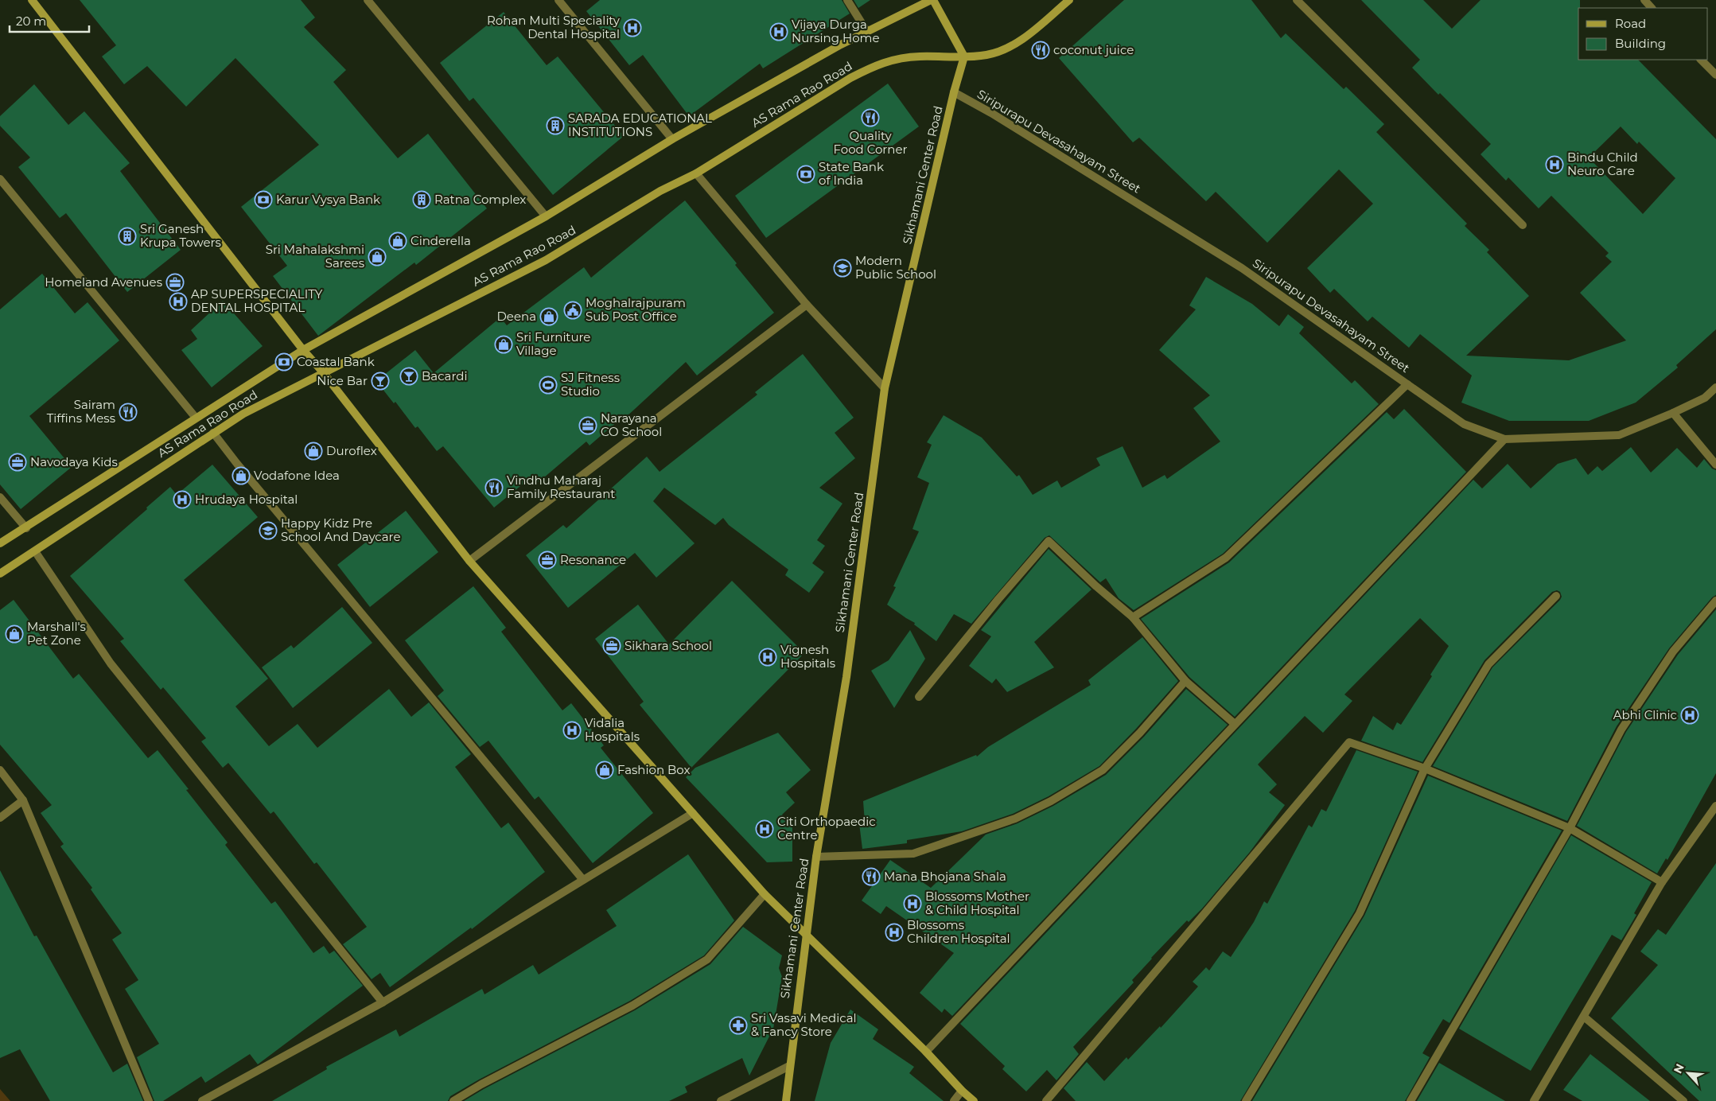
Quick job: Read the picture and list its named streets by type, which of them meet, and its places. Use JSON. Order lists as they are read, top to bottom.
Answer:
{
  "streets": {
    "street": ["AS Rama Rao Road", "Siripurapu Devasahayam Street", "Sikhamani Center Road"]
  },
  "crossings": [
    ["AS Rama Rao Road", "Sikhamani Center Road"],
    ["Siripurapu Devasahayam Street", "Sikhamani Center Road"]
  ],
  "places": {
    "hospital": [
      "Rohan Multi Speciality Dental Hospital",
      "Vijaya Durga Nursing Home",
      "Bindu Child Neuro Care",
      "AP SUPERSPECIALITY DENTAL HOSPITAL",
      "Hrudaya Hospital",
      "Vignesh Hospitals",
      "Abhi Clinic",
      "Vidalia Hospitals",
      "Citi Orthopaedic Centre",
      "Blossoms Mother & Child Hospital",
      "Blossoms Children Hospital"
    ],
    "restaurant": [
      "coconut juice",
      "Quality Food Corner",
      "Sairam Tiffins Mess",
      "Vindhu Maharaj Family Restaurant",
      "Mana Bhojana Shala"
    ],
    "building": ["SARADA EDUCATIONAL INSTITUTIONS", "Ratna Complex", "Sri Ganesh Krupa Towers"],
    "bank": ["State Bank of India", "Karur Vysya Bank", "Coastal Bank"],
    "shop": [
      "Cinderella",
      "Sri Mahalakshmi Sarees",
      "Deena",
      "Sri Furniture Village",
      "Duroflex",
      "Vodafone Idea",
      "Marshall's Pet Zone",
      "Fashion Box"
    ],
    "school or university": ["Modern Public School", "Happy Kidz Pre School And Daycare"],
    "office": [
      "Homeland Avenues",
      "Narayana CO School",
      "Navodaya Kids",
      "Resonance",
      "Sikhara School"
    ],
    "public building": ["Moghalrajpuram Sub Post Office"],
    "bar": ["Bacardi", "Nice Bar"],
    "sports": ["SJ Fitness Studio"],
    "pharmacy": ["Sri Vasavi Medical & Fancy Store"]
  },
  "legend": ["Road", "Building"],
  "scale_bar": "20 m",
  "north": "top left"
}
